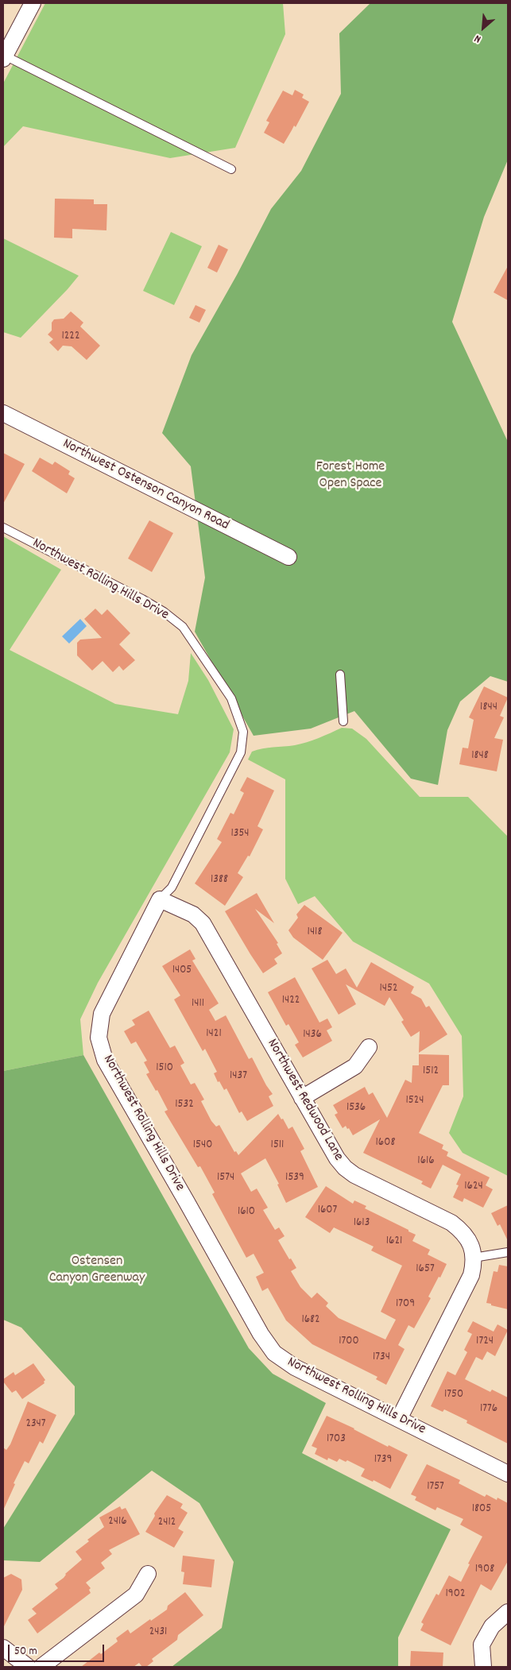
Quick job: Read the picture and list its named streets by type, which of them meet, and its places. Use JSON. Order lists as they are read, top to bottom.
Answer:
{
  "streets": {
    "street": ["Northwest Ostenson Canyon Road", "Northwest Rolling Hills Drive", "Northwest Redwood Lane"]
  },
  "crossings": [
    ["Northwest Rolling Hills Drive", "Northwest Redwood Lane"]
  ],
  "parks": ["Forest Home Open Space", "Ostensen Canyon Greenway"],
  "house_numbers": [
    "1222",
    "1844",
    "1848",
    "1354",
    "1388",
    "1418",
    "1405",
    "1452",
    "1422",
    "1411",
    "1421",
    "1436",
    "1510",
    "1512",
    "1437",
    "1524",
    "1532",
    "1536",
    "1608",
    "1540",
    "1511",
    "1616",
    "1574",
    "1539",
    "1624",
    "1607",
    "1610",
    "1613",
    "1621",
    "1657",
    "1709",
    "1682",
    "1700",
    "1724",
    "1734",
    "1750",
    "1776",
    "2347",
    "1703",
    "1739",
    "1757",
    "1805",
    "2416",
    "2412",
    "1908",
    "1902",
    "2431"
  ],
  "scale_bar": "50 m",
  "north": "bottom left"
}
